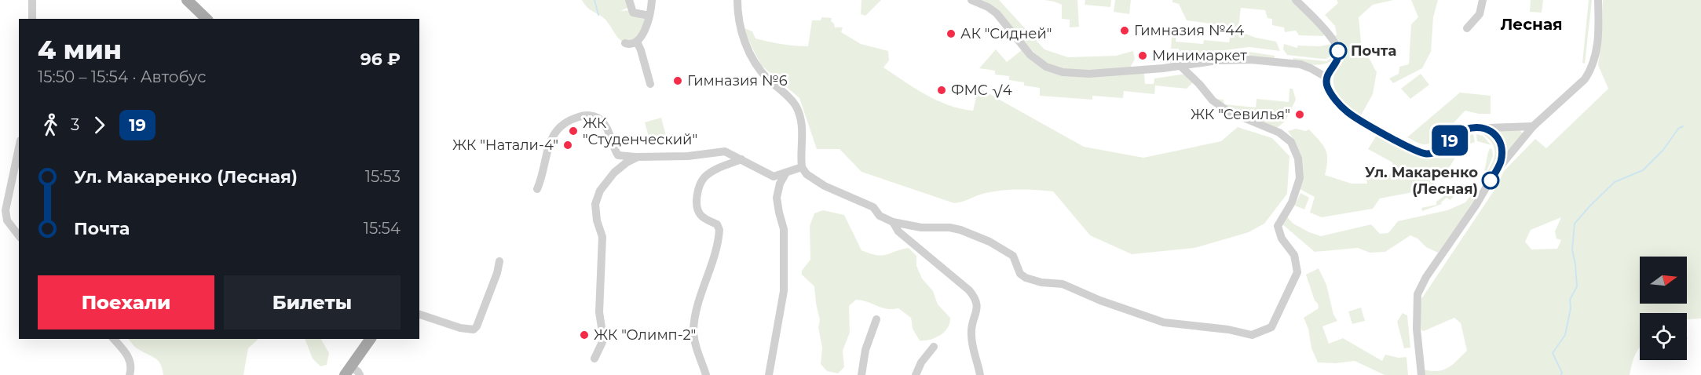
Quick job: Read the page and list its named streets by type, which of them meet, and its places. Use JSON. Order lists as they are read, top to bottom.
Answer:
{
  "districts": ["Лесная"],
  "places": [
    "Гимназия №44",
    "АК \"Сидней\"",
    "Почта",
    "Минимаркет",
    "Гимназия №6",
    "ФМС √4",
    "ЖК \"Севилья\"",
    "ЖК \"Студенческий\"",
    "ЖК \"Натали-4\"",
    "Ул. Макаренко (Лесная)",
    "ЖК \"Олимп-2\""
  ],
  "lines": ["bus line 19"],
  "north": "right",
  "page": {
    "on_map": "19",
    "heading": ["4 мин", "15:50 – 15:54 · Автобус", "96 ₽"],
    "legs": ["3", "19"],
    "list": [
      {
        "name": "Ул. Макаренко (Лесная)",
        "value": "15:53"
      },
      {
        "name": "Почта",
        "value": "15:54"
      }
    ],
    "buttons": ["Поехали", "Билеты"]
  }
}
